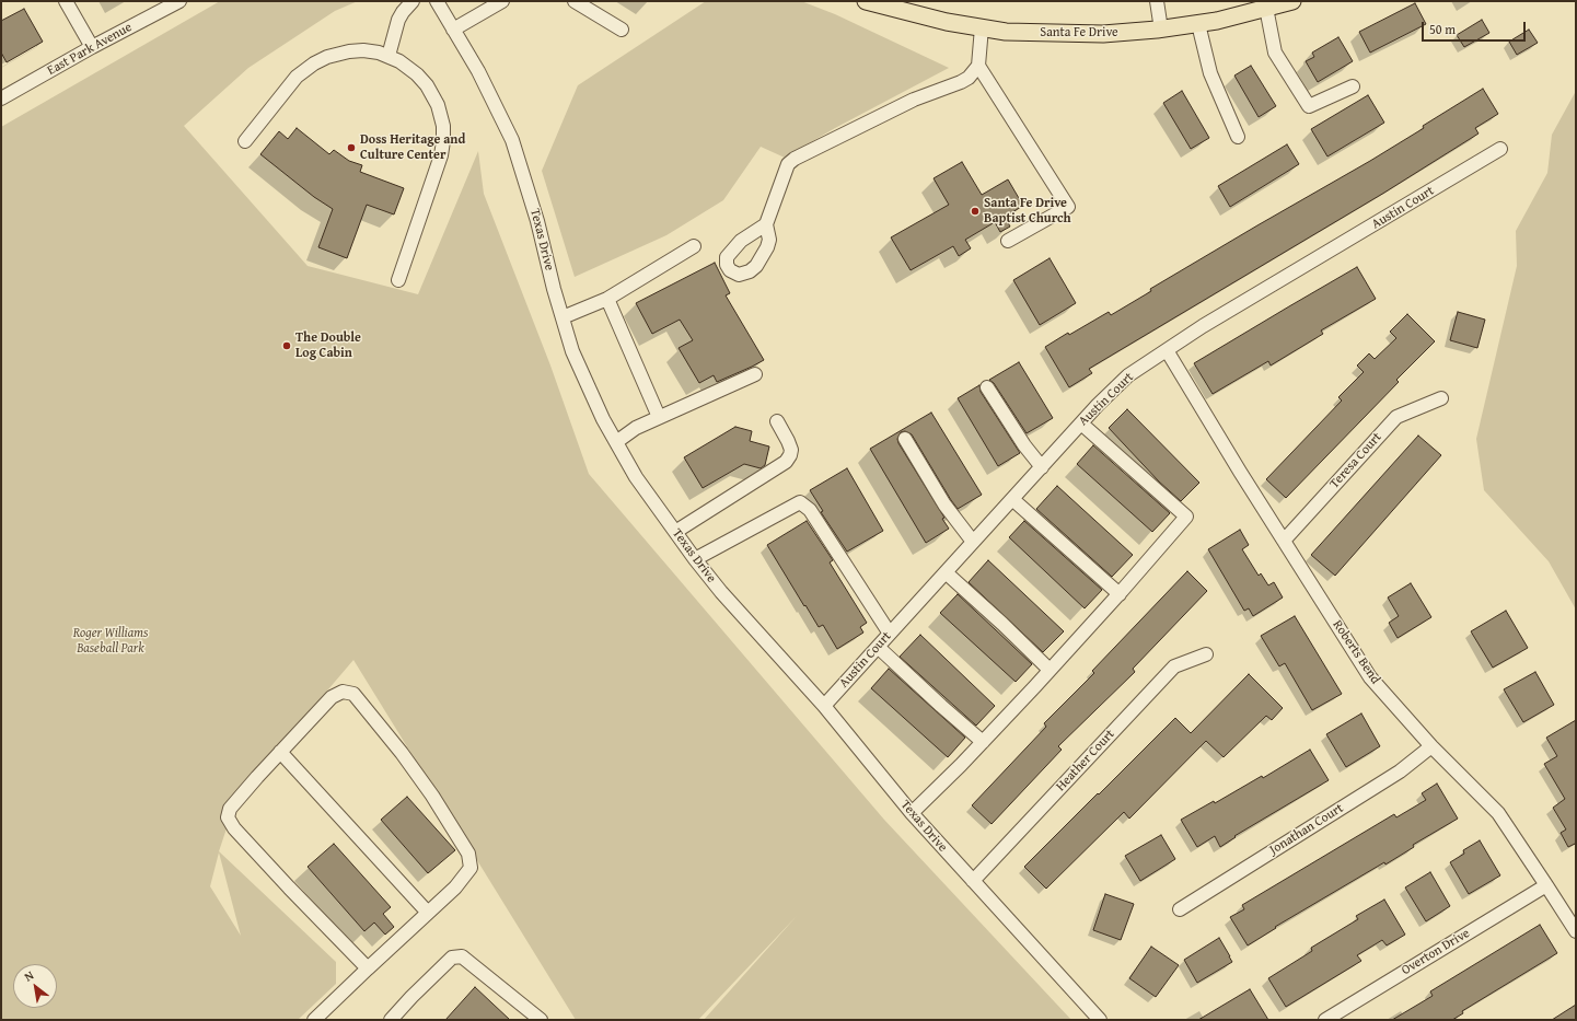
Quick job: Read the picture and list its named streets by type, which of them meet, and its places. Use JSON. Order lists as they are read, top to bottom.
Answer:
{
  "streets": {
    "main road": ["Santa Fe Drive"],
    "street": [
      "East Park Avenue",
      "Austin Court",
      "Texas Drive",
      "Teresa Court",
      "Roberts Bend",
      "Heather Court",
      "Jonathan Court",
      "Overton Drive"
    ]
  },
  "crossings": [
    ["Austin Court", "Texas Drive"],
    ["Austin Court", "Roberts Bend"],
    ["Texas Drive", "Heather Court"],
    ["Teresa Court", "Roberts Bend"],
    ["Roberts Bend", "Jonathan Court"],
    ["Roberts Bend", "Overton Drive"]
  ],
  "parks": ["Roger Williams Baseball Park"],
  "places": ["Doss Heritage and Culture Center", "Santa Fe Drive Baptist Church", "The Double Log Cabin"],
  "scale_bar": "50 m",
  "north": "top left"
}
